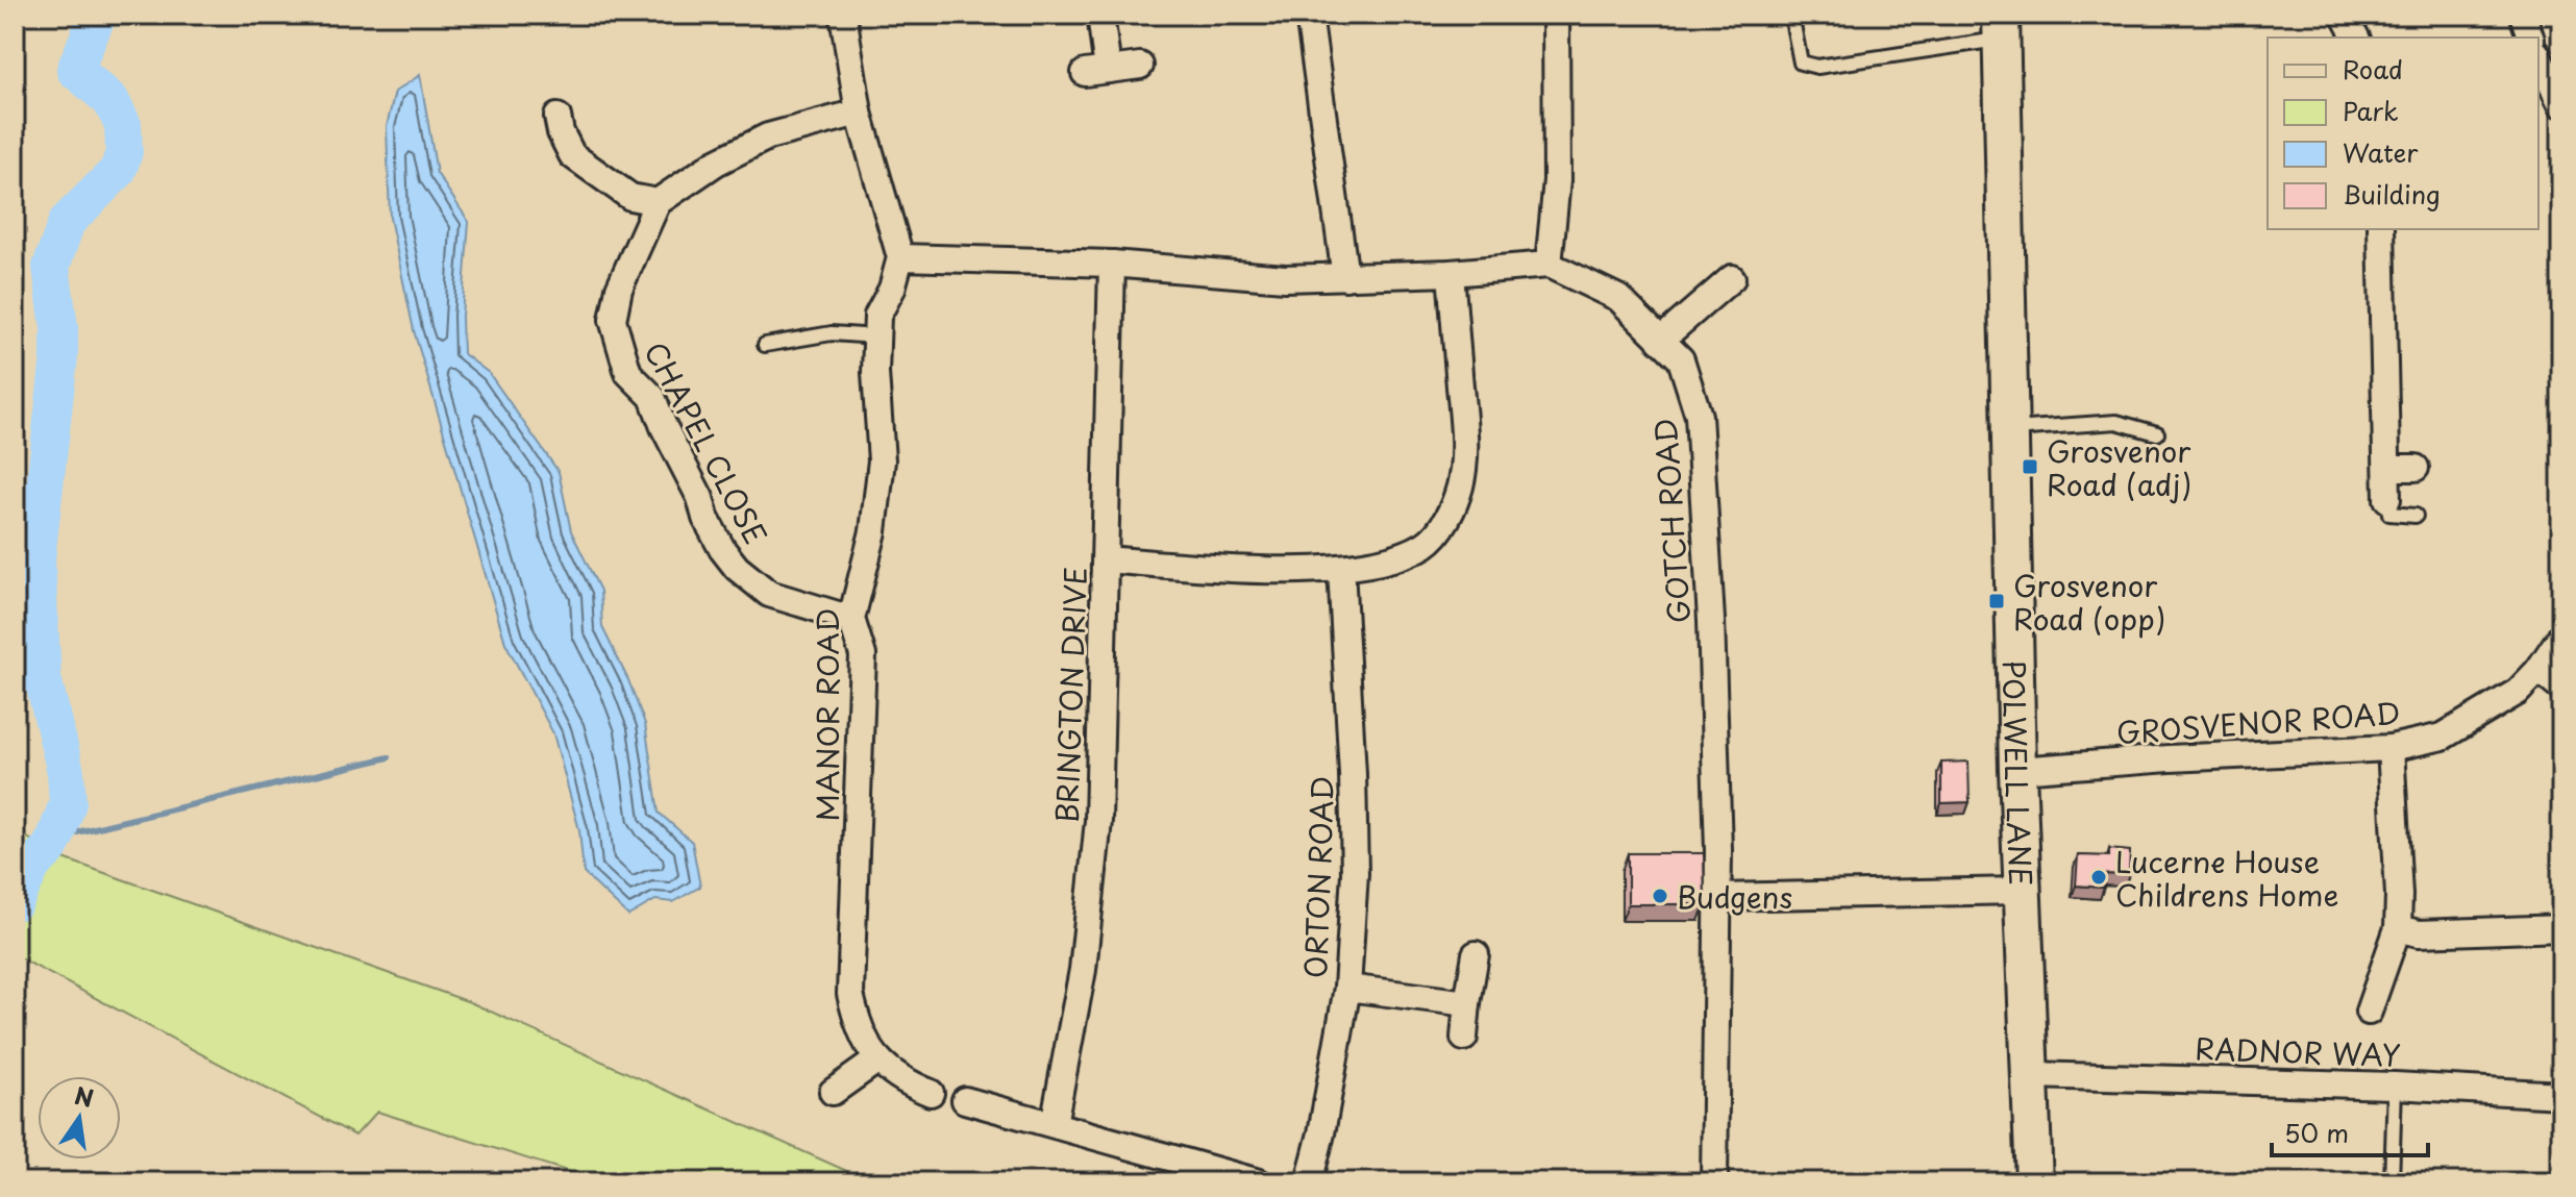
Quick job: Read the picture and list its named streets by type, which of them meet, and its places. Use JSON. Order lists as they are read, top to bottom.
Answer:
{
  "streets": {
    "street": [
      "CHAPEL CLOSE",
      "GOTCH ROAD",
      "BRINGTON DRIVE",
      "MANOR ROAD",
      "GROSVENOR ROAD",
      "POLWELL LANE",
      "ORTON ROAD",
      "RADNOR WAY"
    ]
  },
  "crossings": [
    ["CHAPEL CLOSE", "MANOR ROAD"],
    ["GROSVENOR ROAD", "POLWELL LANE"],
    ["POLWELL LANE", "RADNOR WAY"]
  ],
  "places": {
    "transit": ["Grosvenor Road (adj)", "Grosvenor Road (opp)"],
    "other": ["Lucerne House Childrens Home", "Budgens"]
  },
  "legend": [
    "Road",
    "Park",
    "Water",
    "Building"
  ],
  "scale_bar": "50 m",
  "north": "top"
}
